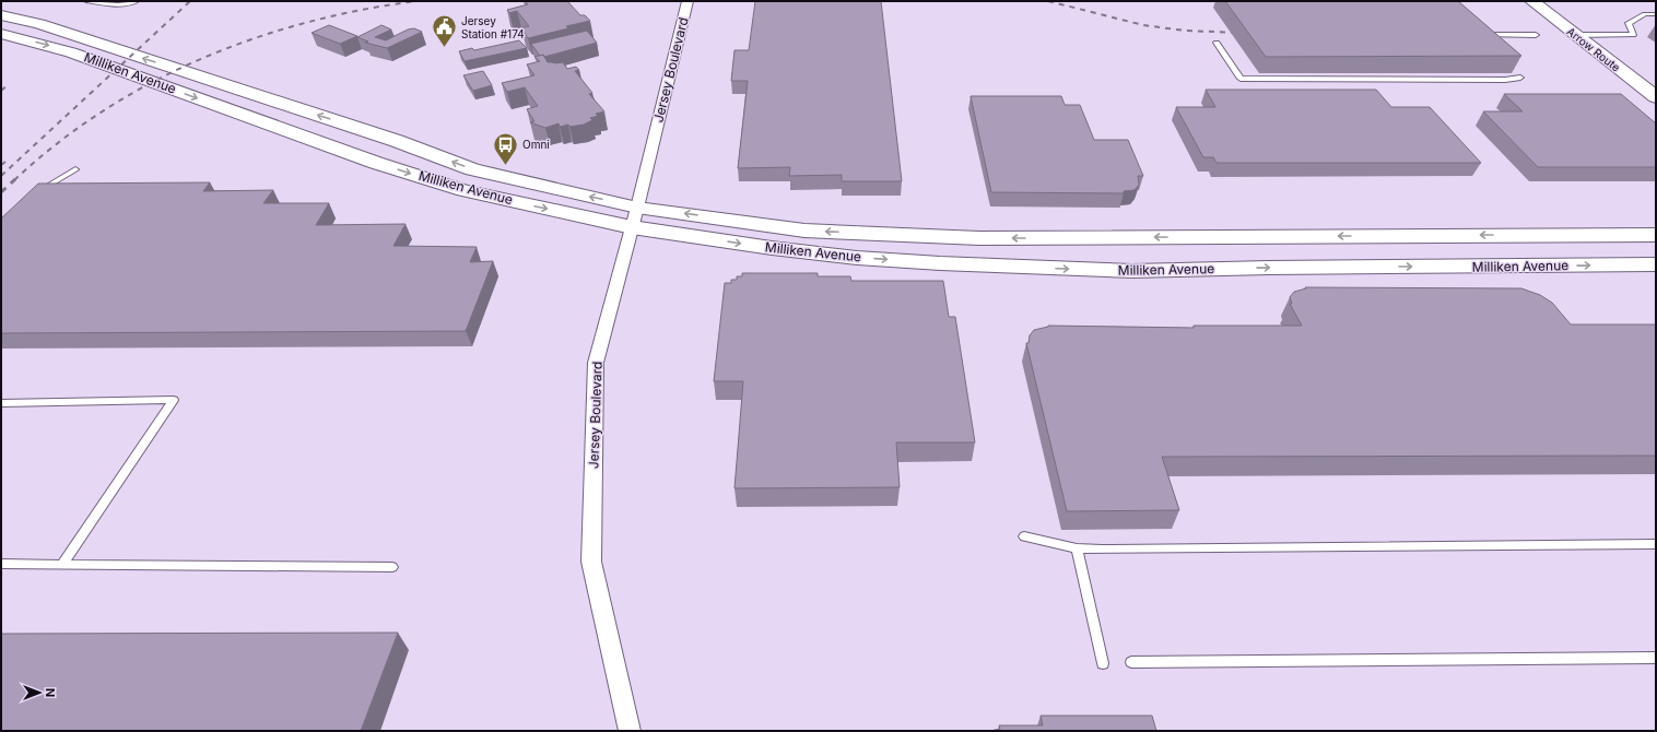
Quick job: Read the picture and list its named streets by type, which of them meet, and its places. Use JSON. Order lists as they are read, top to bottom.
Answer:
{
  "streets": {
    "main road": ["Arrow Route", "Milliken Avenue"],
    "street": ["Jersey Boulevard"]
  },
  "crossings": [
    ["Jersey Boulevard", "Milliken Avenue"]
  ],
  "places": {
    "public building": ["Jersey Station #174"],
    "bus stop": ["Omni"]
  },
  "north": "right"
}
